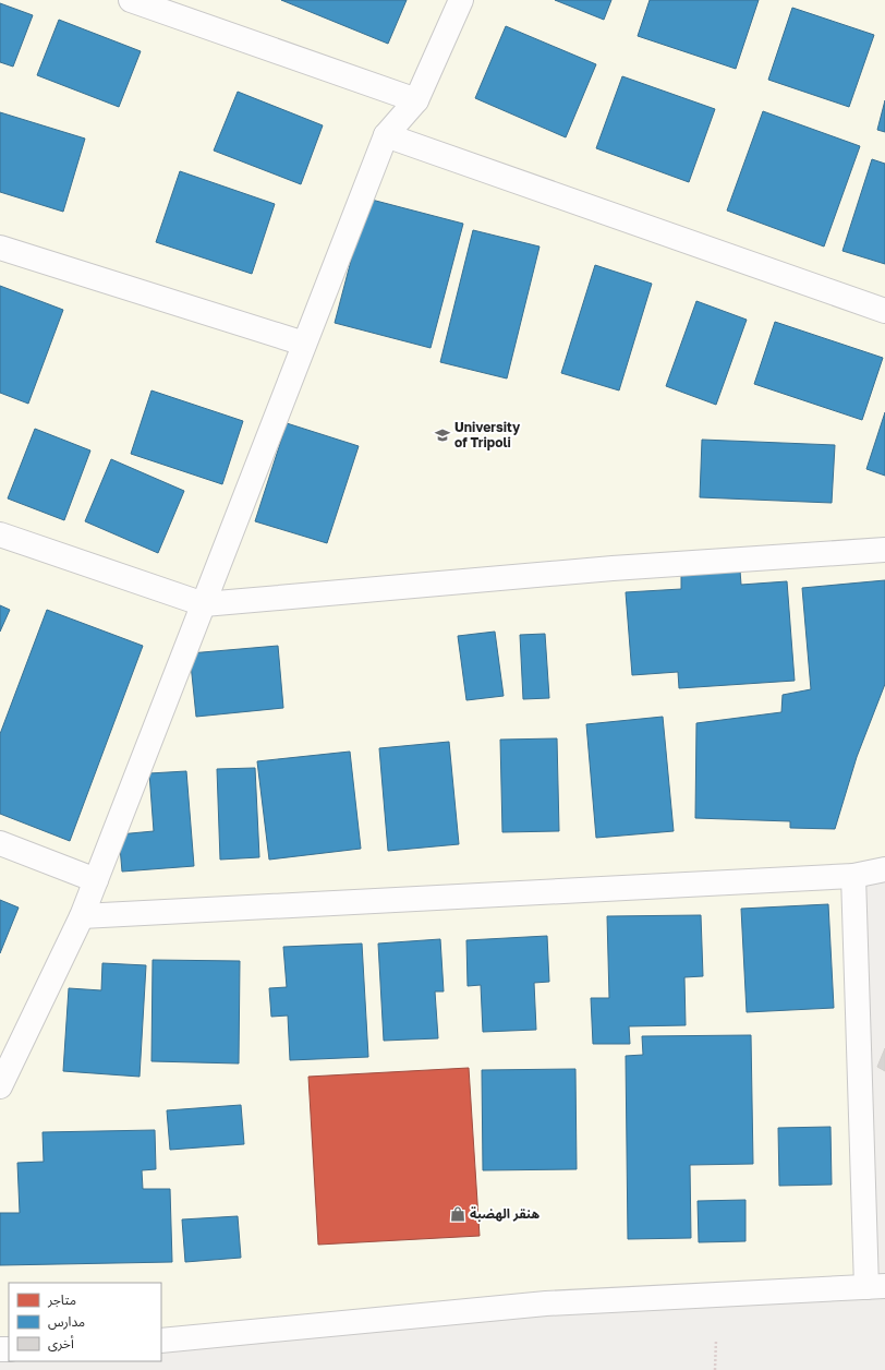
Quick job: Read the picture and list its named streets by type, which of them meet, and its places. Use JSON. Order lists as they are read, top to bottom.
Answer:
{
  "places": {
    "school or university": ["University of Tripoli"],
    "shop": ["هنقر الهضبة"]
  },
  "legend": ["متاجر", "مدارس", "أخرى"]
}
